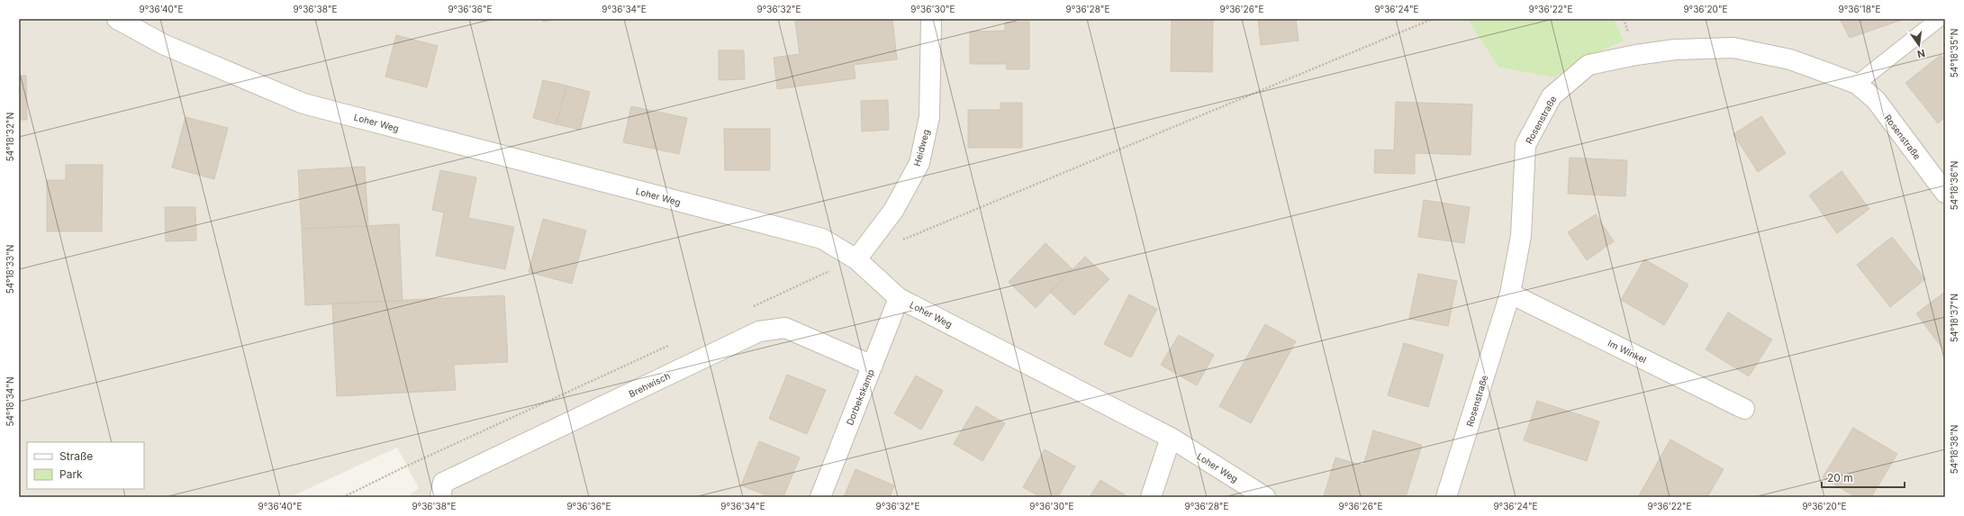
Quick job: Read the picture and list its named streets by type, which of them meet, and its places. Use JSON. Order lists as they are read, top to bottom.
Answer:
{
  "streets": {
    "street": [
      "Rosenstraße",
      "Loher Weg",
      "Heidweg",
      "Im Winkel",
      "Brehwisch",
      "Dorbekskamp"
    ]
  },
  "crossings": [
    ["Rosenstraße", "Im Winkel"],
    ["Loher Weg", "Heidweg"],
    ["Loher Weg", "Dorbekskamp"],
    ["Brehwisch", "Dorbekskamp"]
  ],
  "legend": ["Straße", "Park"],
  "scale_bar": "20 m",
  "north": "bottom",
  "coordinates": [
    "9°36'40\"E",
    "9°36'38\"E",
    "9°36'36\"E",
    "9°36'34\"E",
    "9°36'32\"E",
    "9°36'30\"E",
    "9°36'28\"E",
    "9°36'26\"E",
    "9°36'24\"E",
    "9°36'22\"E",
    "9°36'20\"E",
    "9°36'18\"E",
    "54°18'35\"N",
    "54°18'32\"N",
    "54°18'36\"N",
    "54°18'33\"N",
    "54°18'37\"N",
    "54°18'34\"N",
    "54°18'38\"N"
  ]
}
